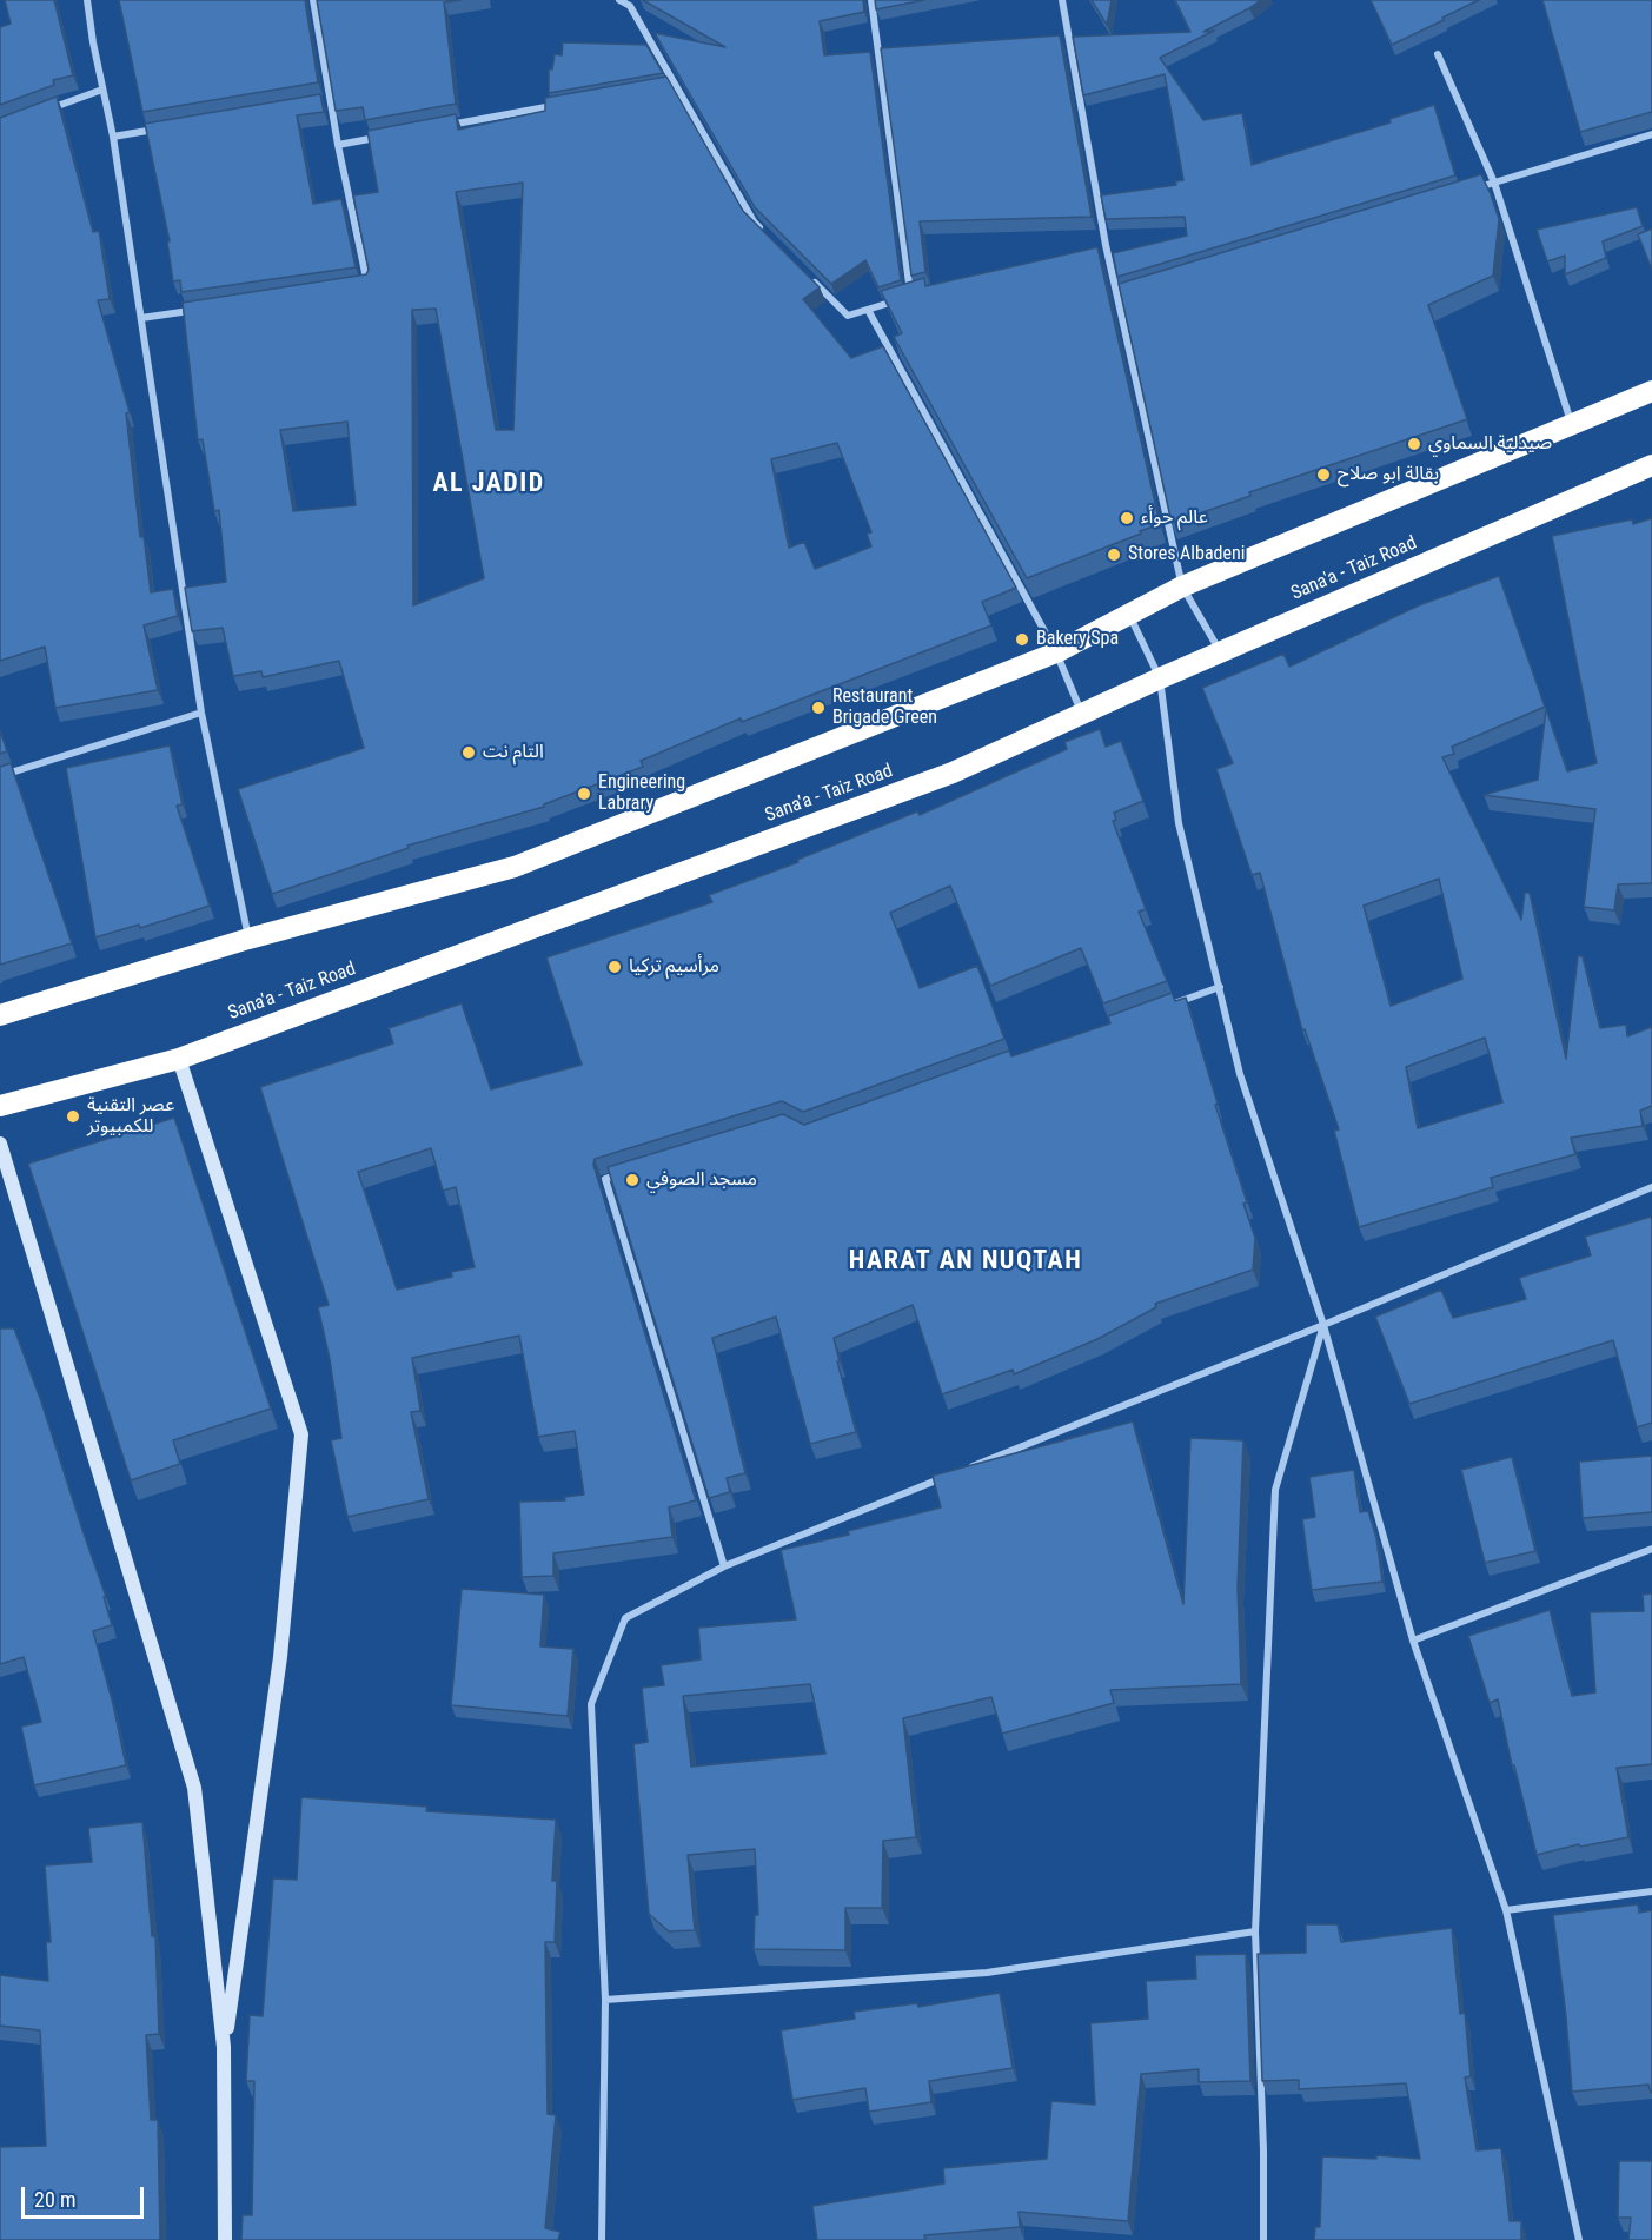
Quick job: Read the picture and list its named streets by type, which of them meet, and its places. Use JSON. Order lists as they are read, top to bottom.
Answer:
{
  "streets": {
    "highway": ["Sana'a - Taiz Road"]
  },
  "districts": ["AL JADID", "HARAT AN NUQTAH"],
  "places": [
    "صيدلية السماوي",
    "بقالة ابو صلاح",
    "عالم حوأء",
    "Stores Albadeni",
    "Bakery Spa",
    "Restaurant Brigade Green",
    "التام نت",
    "Engineering Labrary",
    "مرأسيم تركيا",
    "عصر التقنية للكمبيوتر",
    "مسجد الصوفي"
  ],
  "scale_bar": "20 m"
}
